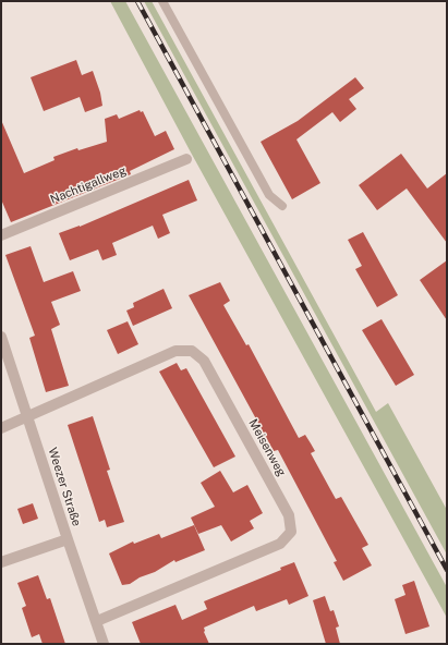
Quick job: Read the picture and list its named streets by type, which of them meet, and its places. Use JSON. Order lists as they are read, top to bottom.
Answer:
{
  "streets": {
    "street": ["Nachtigallweg", "Meisenweg", "Weezer Straße"]
  },
  "crossings": [
    ["Meisenweg", "Weezer Straße"]
  ]
}
